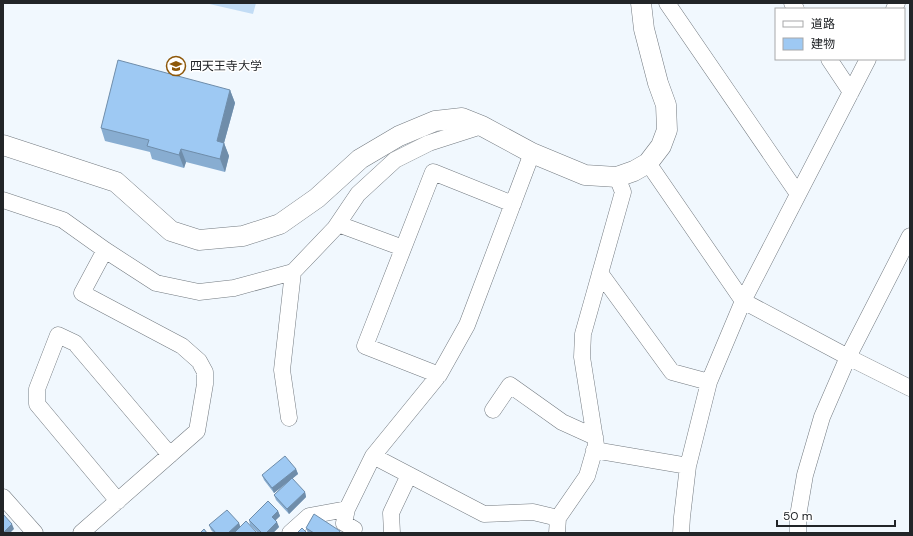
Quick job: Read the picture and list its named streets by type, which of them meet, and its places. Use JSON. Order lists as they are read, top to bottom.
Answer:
{
  "places": {
    "school or university": ["四天王寺大学"]
  },
  "legend": ["道路", "建物"],
  "scale_bar": "50 m"
}
